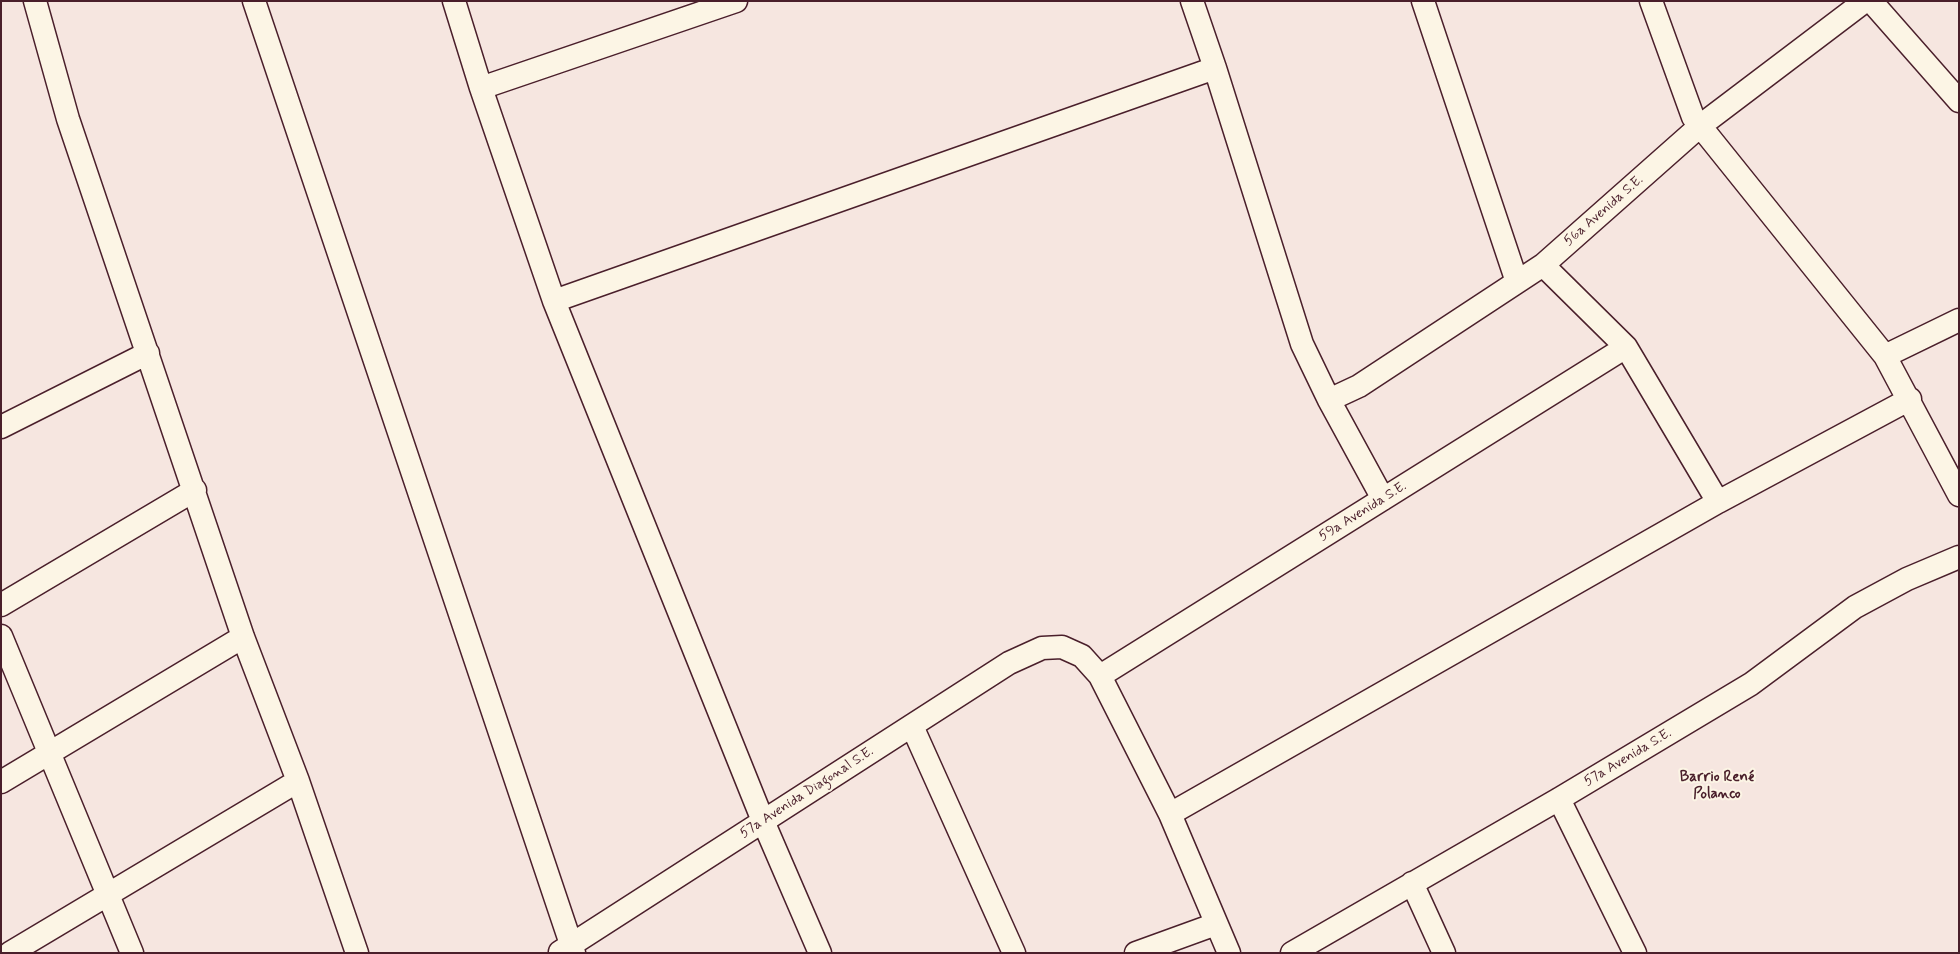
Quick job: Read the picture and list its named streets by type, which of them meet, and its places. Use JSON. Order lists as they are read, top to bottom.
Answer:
{
  "streets": {
    "street": [
      "56a Avenida S.E.",
      "59a Avenida S.E.",
      "57a Avenida S.E.",
      "57a Avenida Diagonal S.E."
    ]
  },
  "crossings": [
    ["59a Avenida S.E.", "57a Avenida Diagonal S.E."]
  ],
  "districts": ["Barrio René Polanco"]
}
